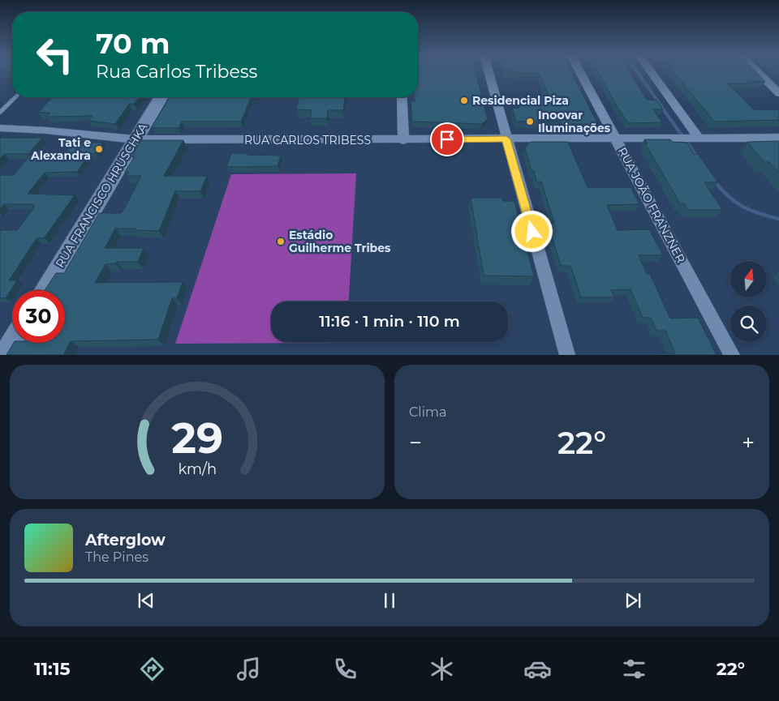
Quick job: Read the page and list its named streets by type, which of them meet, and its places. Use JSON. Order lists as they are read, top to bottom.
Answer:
{
  "streets": {
    "main road": ["RUA FRANCISCO HRUSCHKA"],
    "street": ["RUA CARLOS TRIBESS", "RUA JOÃO FRANZNER"]
  },
  "crossings": [
    ["RUA CARLOS TRIBESS", "RUA FRANCISCO HRUSCHKA"],
    ["RUA CARLOS TRIBESS", "RUA JOÃO FRANZNER"]
  ],
  "places": [
    "Residencial Piza",
    "Inoovar Iluminações",
    "Tati e Alexandra",
    "Estádio Guilherme Tribes"
  ],
  "north": "top",
  "page": {
    "turn": ["70 m", "Rua Carlos Tribess"],
    "limit": "30",
    "trip": "11:16 · 1 min · 110 m",
    "tile": "Clima",
    "heat": ["−", "22°", "+"],
    "song": ["Afterglow", "The Pines"],
    "tabs": ["11:15", "22°"],
    "gauge": ["29", "km/h"]
  }
}
